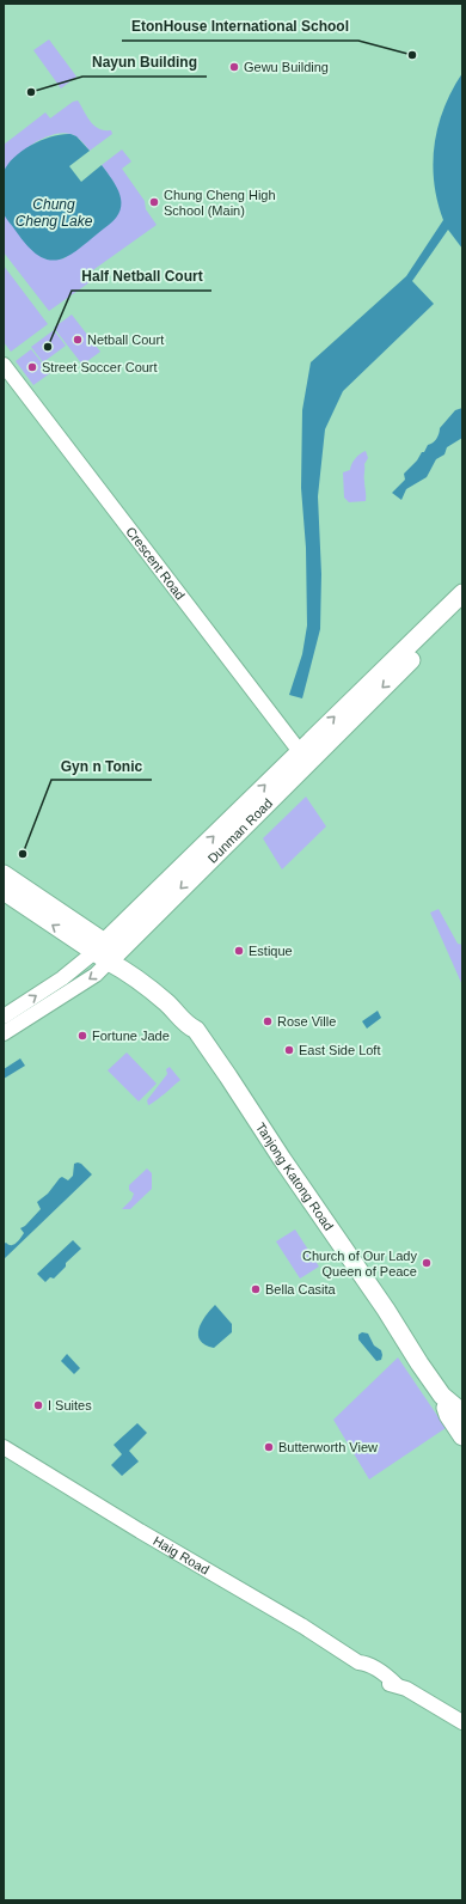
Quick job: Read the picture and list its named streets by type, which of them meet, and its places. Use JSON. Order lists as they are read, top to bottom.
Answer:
{
  "streets": {
    "main road": ["Dunman Road", "Tanjong Katong Road"],
    "street": ["Crescent Road", "Haig Road"]
  },
  "crossings": [
    ["Crescent Road", "Dunman Road"],
    ["Dunman Road", "Tanjong Katong Road"]
  ],
  "water": ["Chung Cheng Lake"],
  "places": [
    "EtonHouse International School",
    "Gewu Building",
    "Nayun Building",
    "Chung Cheng High School (Main)",
    "Netball Court",
    "Half Netball Court",
    "Street Soccer Court",
    "Gyn n Tonic",
    "Estique",
    "Rose Ville",
    "Fortune Jade",
    "East Side Loft",
    "Church of Our Lady Queen of Peace",
    "Bella Casita",
    "I Suites",
    "Butterworth View"
  ]
}
